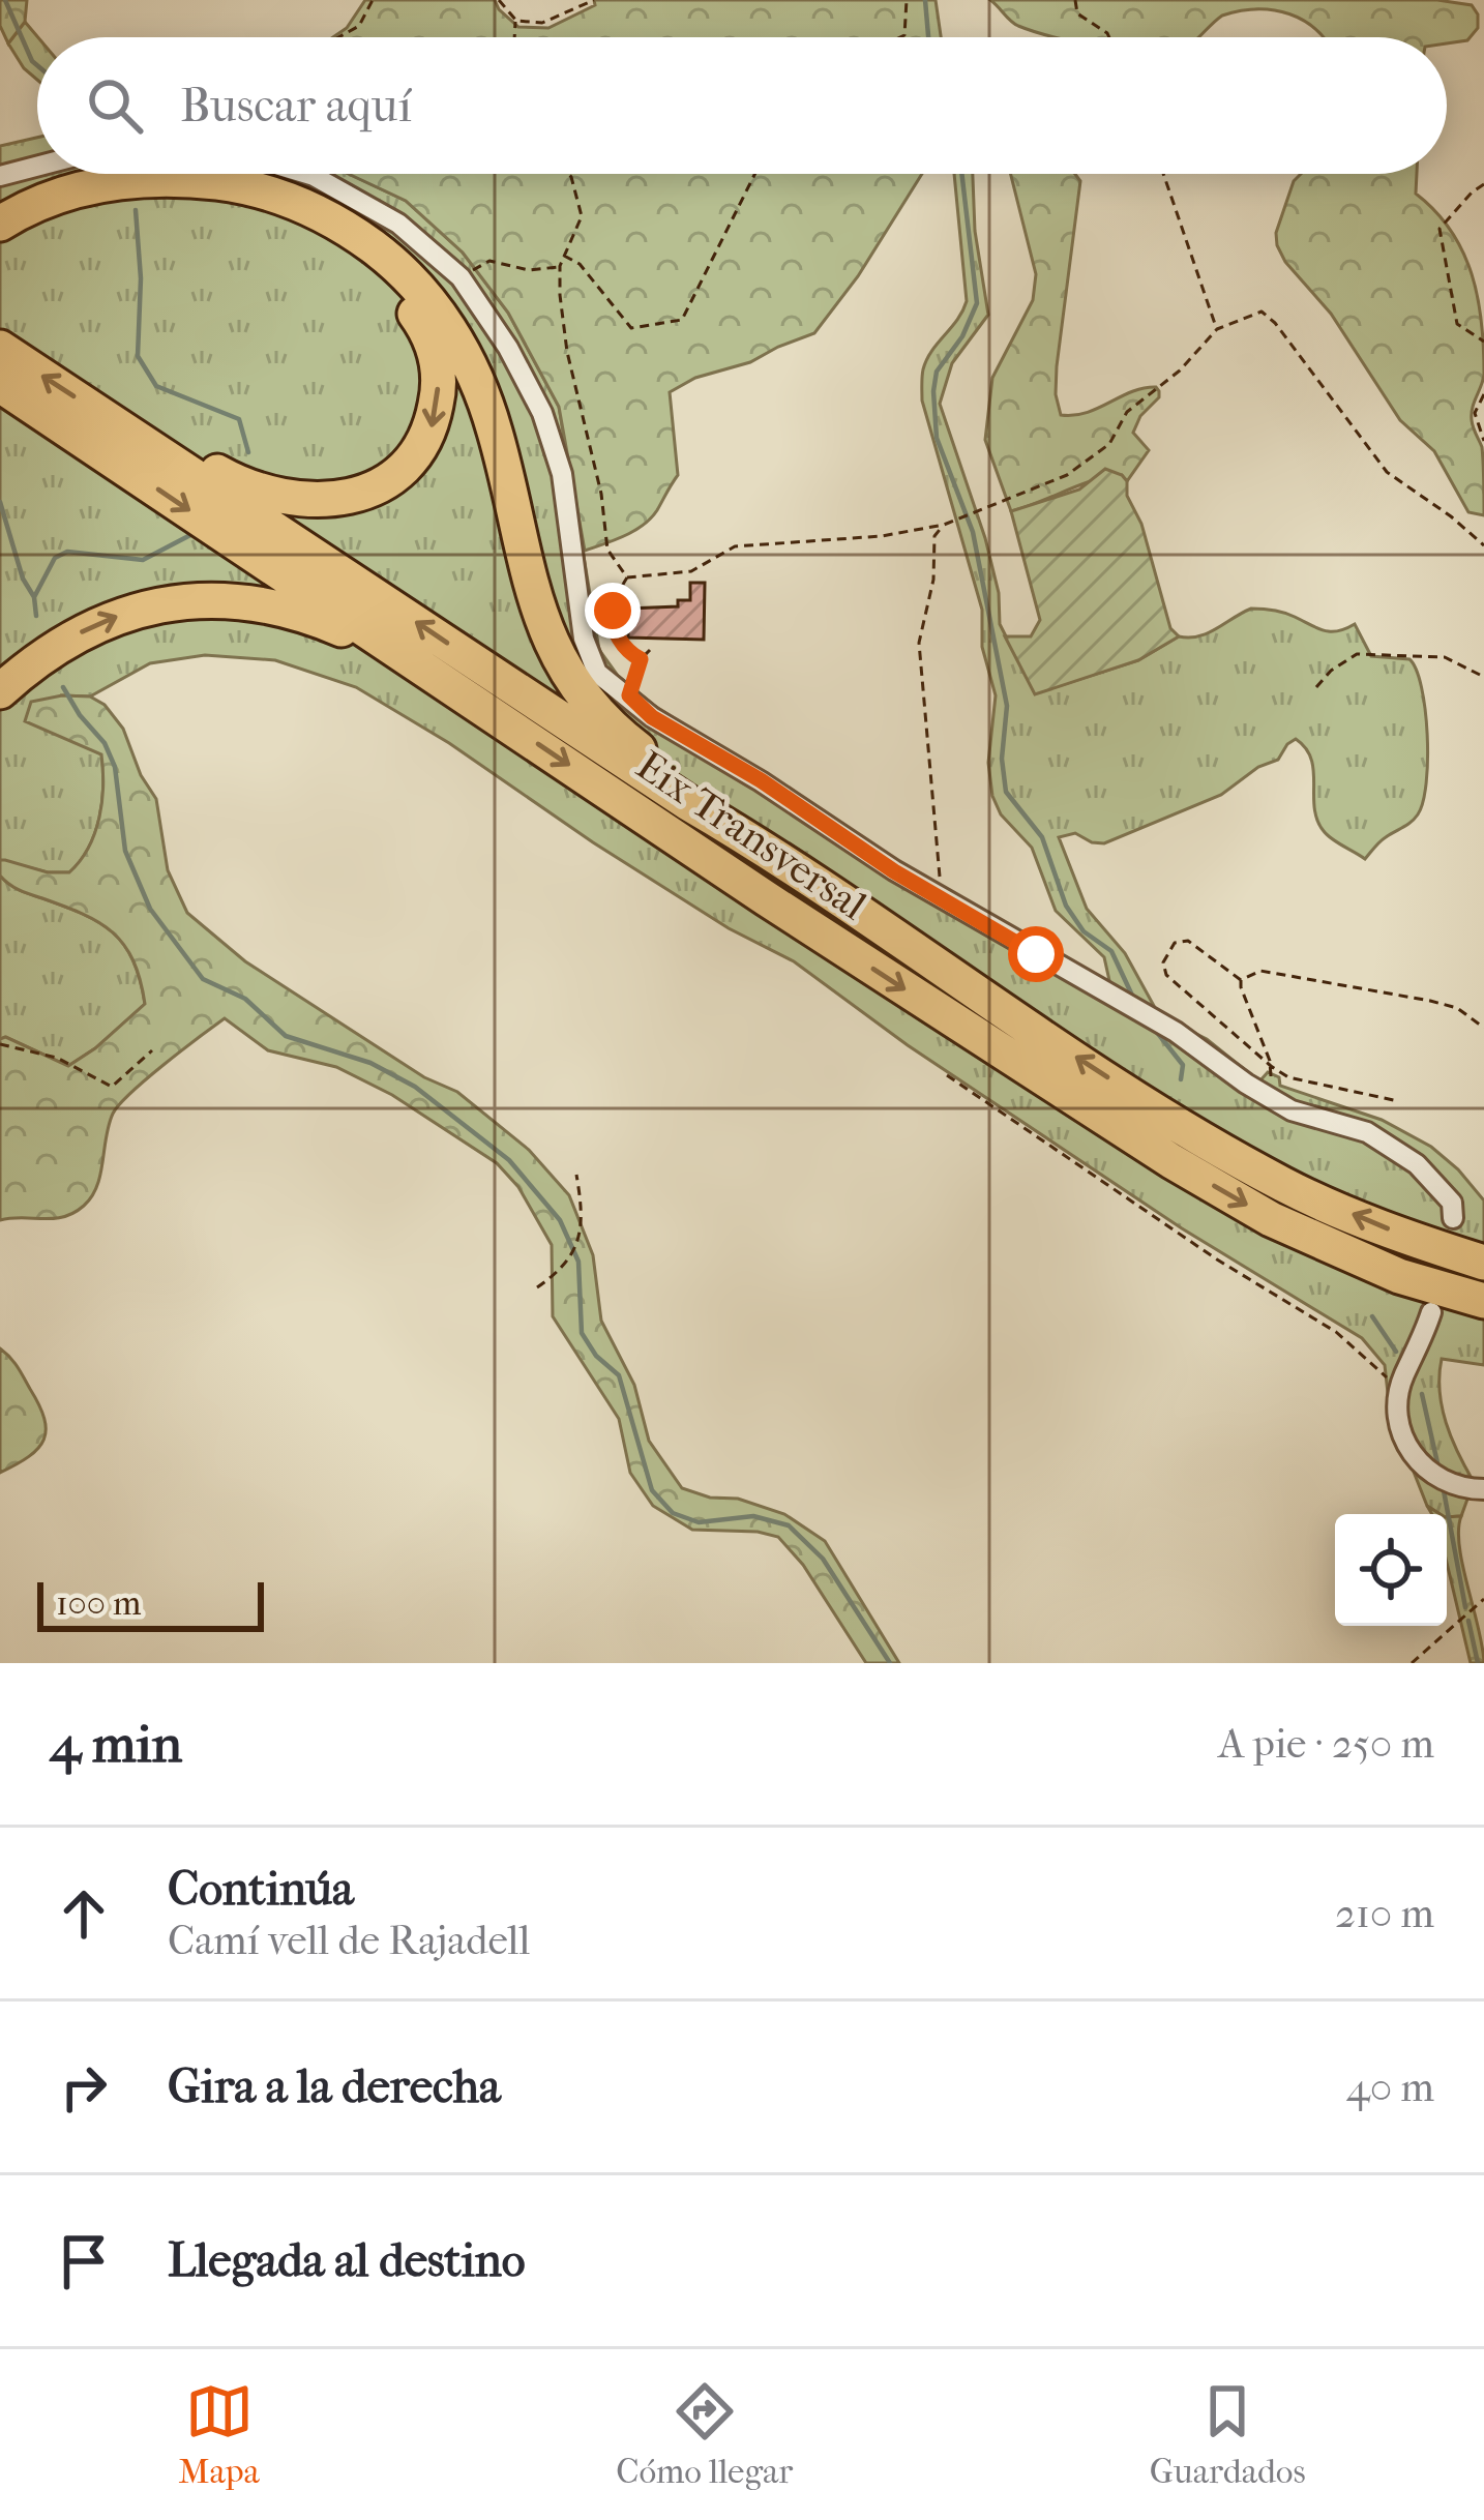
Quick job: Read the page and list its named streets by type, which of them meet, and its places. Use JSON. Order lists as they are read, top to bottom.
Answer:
{
  "streets": {
    "highway": ["Eix Transversal"]
  },
  "scale_bar": "100 m",
  "page": {
    "search": "Buscar aquí",
    "scale": "100 m",
    "heading": ["4 min", "A pie · 250 m"],
    "list": [
      ["Continúa", "Camí vell de Rajadell", "210 m"],
      ["Gira a la derecha", "40 m"],
      "Llegada al destino"
    ],
    "nav": ["Mapa", "Cómo llegar", "Guardados"]
  }
}
